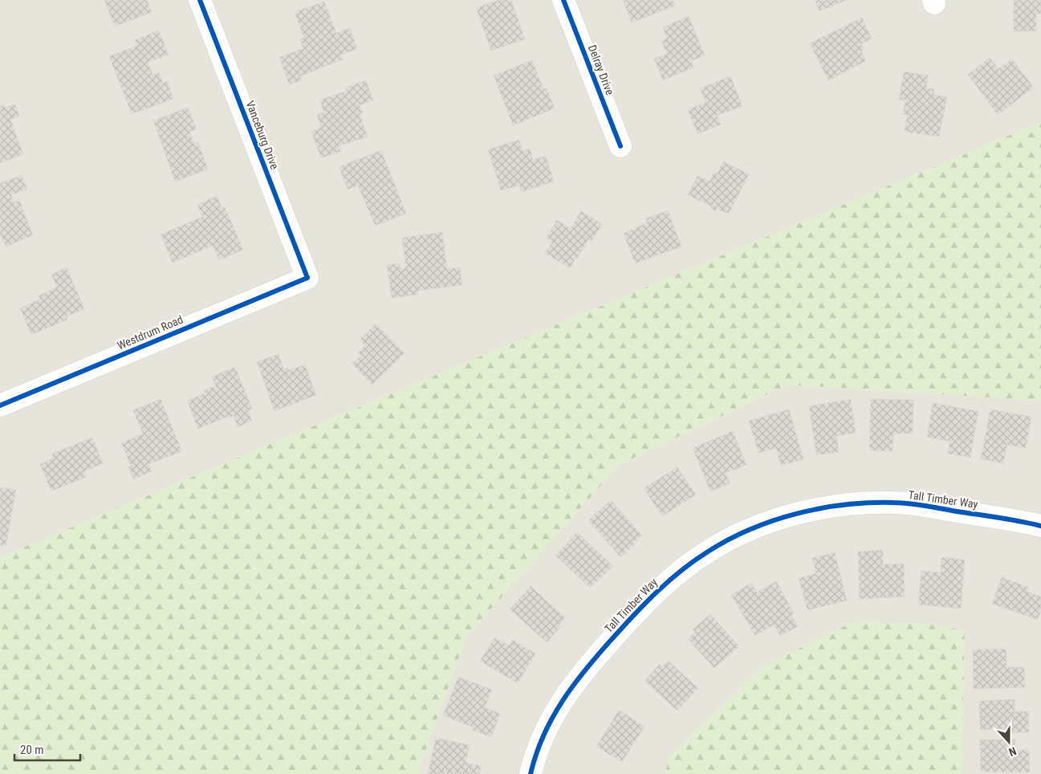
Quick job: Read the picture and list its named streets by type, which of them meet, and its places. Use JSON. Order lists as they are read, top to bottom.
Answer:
{
  "streets": {
    "street": [
      "Delray Drive",
      "Vanceburg Drive",
      "Westdrum Road",
      "Tall Timber Way"
    ]
  },
  "crossings": [
    ["Vanceburg Drive", "Westdrum Road"]
  ],
  "scale_bar": "20 m",
  "north": "bottom"
}
